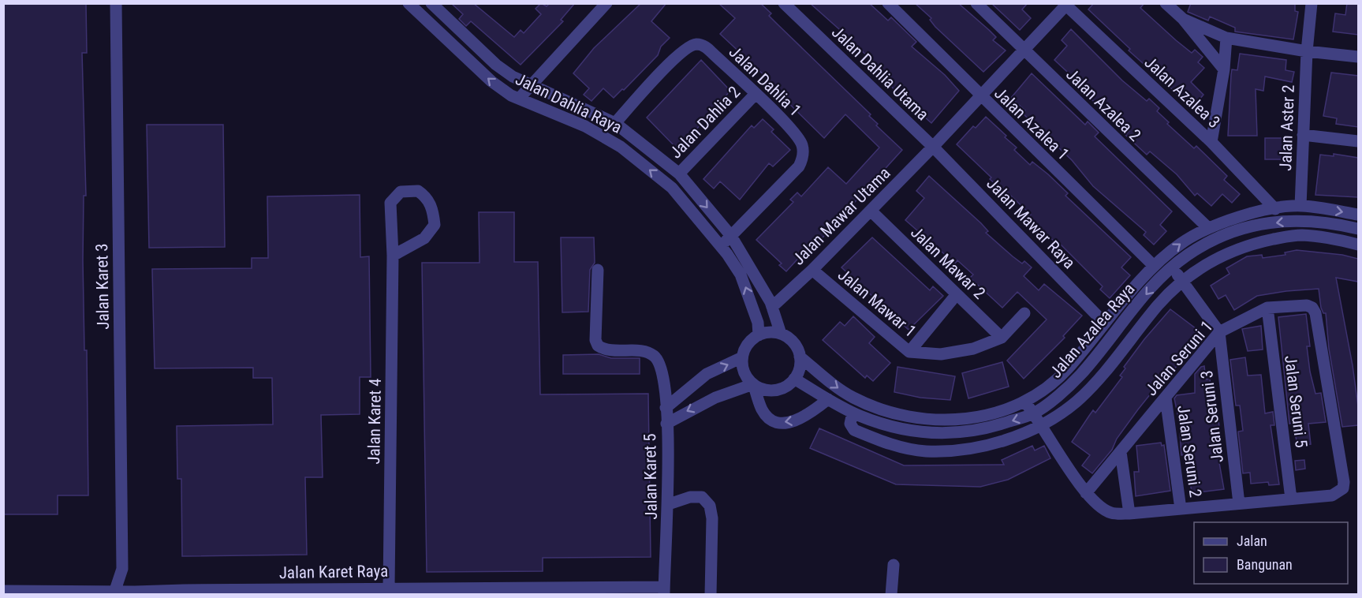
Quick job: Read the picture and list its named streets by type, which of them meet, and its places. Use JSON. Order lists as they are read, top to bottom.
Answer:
{
  "streets": {
    "street": [
      "Jalan Dahlia Utama",
      "Jalan Dahlia 1",
      "Jalan Azalea 3",
      "Jalan Dahlia Raya",
      "Jalan Azalea 2",
      "Jalan Dahlia 2",
      "Jalan Azalea 1",
      "Jalan Aster 2",
      "Jalan Mawar Utama",
      "Jalan Mawar Raya",
      "Jalan Mawar 2",
      "Jalan Karet 3",
      "Jalan Mawar 1",
      "Jalan Azalea Raya",
      "Jalan Seruni 1",
      "Jalan Seruni 5",
      "Jalan Seruni 3",
      "Jalan Karet 4",
      "Jalan Seruni 2",
      "Jalan Karet 5",
      "Jalan Karet Raya"
    ]
  },
  "crossings": [
    ["Jalan Dahlia Utama", "Jalan Mawar Utama"],
    ["Jalan Dahlia Utama", "Jalan Mawar Raya"],
    ["Jalan Dahlia 1", "Jalan Dahlia Raya"],
    ["Jalan Dahlia 1", "Jalan Dahlia 2"],
    ["Jalan Azalea 3", "Jalan Mawar Utama"],
    ["Jalan Azalea 3", "Jalan Azalea Raya"],
    ["Jalan Dahlia Raya", "Jalan Dahlia 2"],
    ["Jalan Dahlia Raya", "Jalan Mawar Utama"],
    ["Jalan Dahlia Raya", "Jalan Azalea Raya"],
    ["Jalan Azalea 2", "Jalan Mawar Utama"],
    ["Jalan Azalea 2", "Jalan Azalea Raya"],
    ["Jalan Azalea 1", "Jalan Mawar Utama"],
    ["Jalan Azalea 1", "Jalan Azalea Raya"],
    ["Jalan Aster 2", "Jalan Azalea Raya"],
    ["Jalan Mawar Utama", "Jalan Mawar Raya"],
    ["Jalan Mawar Utama", "Jalan Mawar 2"],
    ["Jalan Mawar Utama", "Jalan Mawar 1"],
    ["Jalan Mawar Raya", "Jalan Azalea Raya"],
    ["Jalan Mawar 2", "Jalan Mawar 1"],
    ["Jalan Karet 3", "Jalan Karet Raya"],
    ["Jalan Azalea Raya", "Jalan Seruni 3"],
    ["Jalan Seruni 1", "Jalan Seruni 5"],
    ["Jalan Seruni 1", "Jalan Seruni 3"],
    ["Jalan Seruni 1", "Jalan Seruni 2"],
    ["Jalan Karet 4", "Jalan Karet Raya"],
    ["Jalan Karet 5", "Jalan Karet Raya"]
  ],
  "legend": ["Jalan", "Bangunan"]
}
